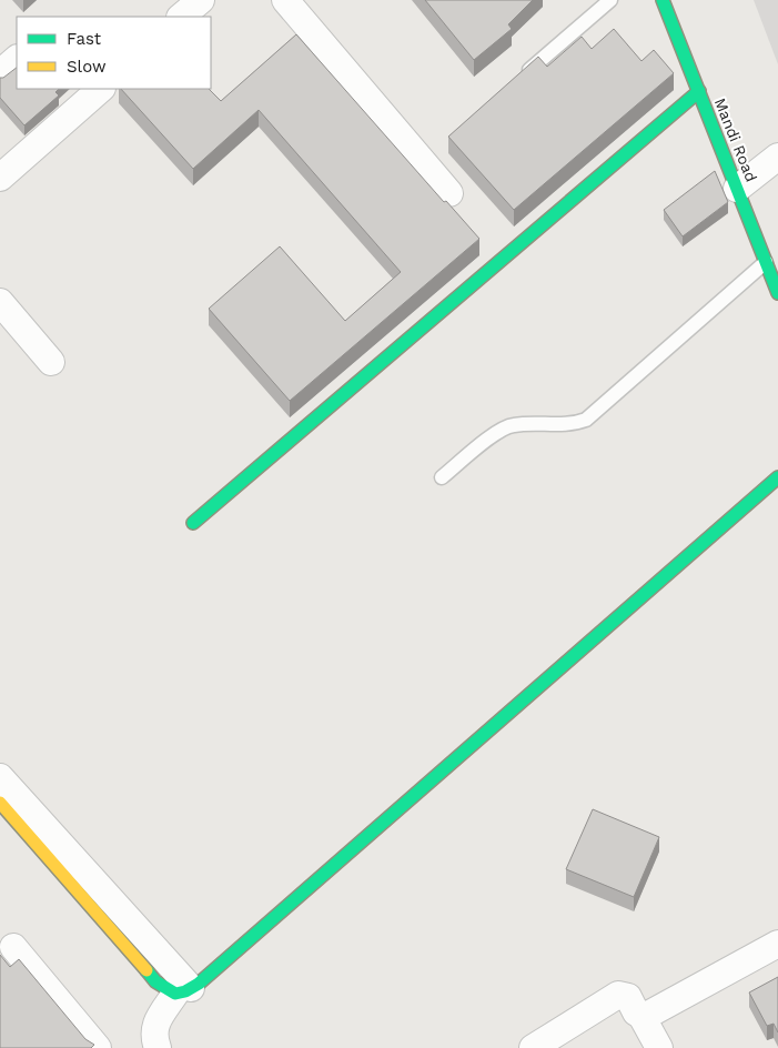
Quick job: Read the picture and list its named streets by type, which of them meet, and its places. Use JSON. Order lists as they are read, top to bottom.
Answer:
{
  "streets": {
    "street": ["Mandi Road"]
  },
  "legend": ["Fast", "Slow"]
}
